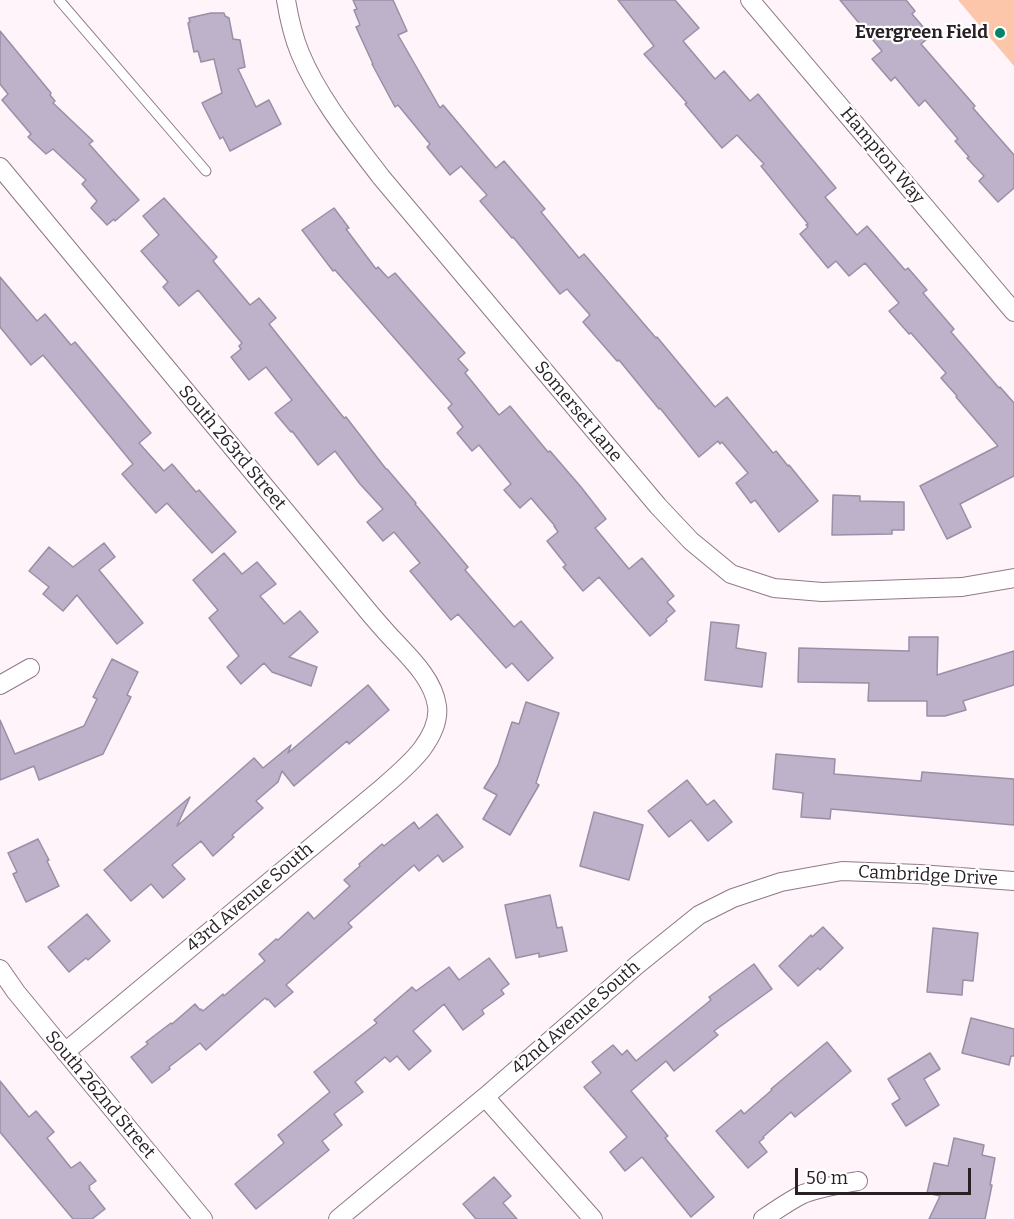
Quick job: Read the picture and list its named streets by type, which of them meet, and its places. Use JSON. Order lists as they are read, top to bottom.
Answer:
{
  "streets": {
    "street": [
      "Hampton Way",
      "Somerset Lane",
      "South 263rd Street",
      "Cambridge Drive",
      "43rd Avenue South",
      "42nd Avenue South",
      "South 262nd Street"
    ]
  },
  "crossings": [
    ["South 263rd Street", "43rd Avenue South"],
    ["Cambridge Drive", "42nd Avenue South"],
    ["43rd Avenue South", "South 262nd Street"]
  ],
  "places": ["Evergreen Field"],
  "scale_bar": "50 m"
}
